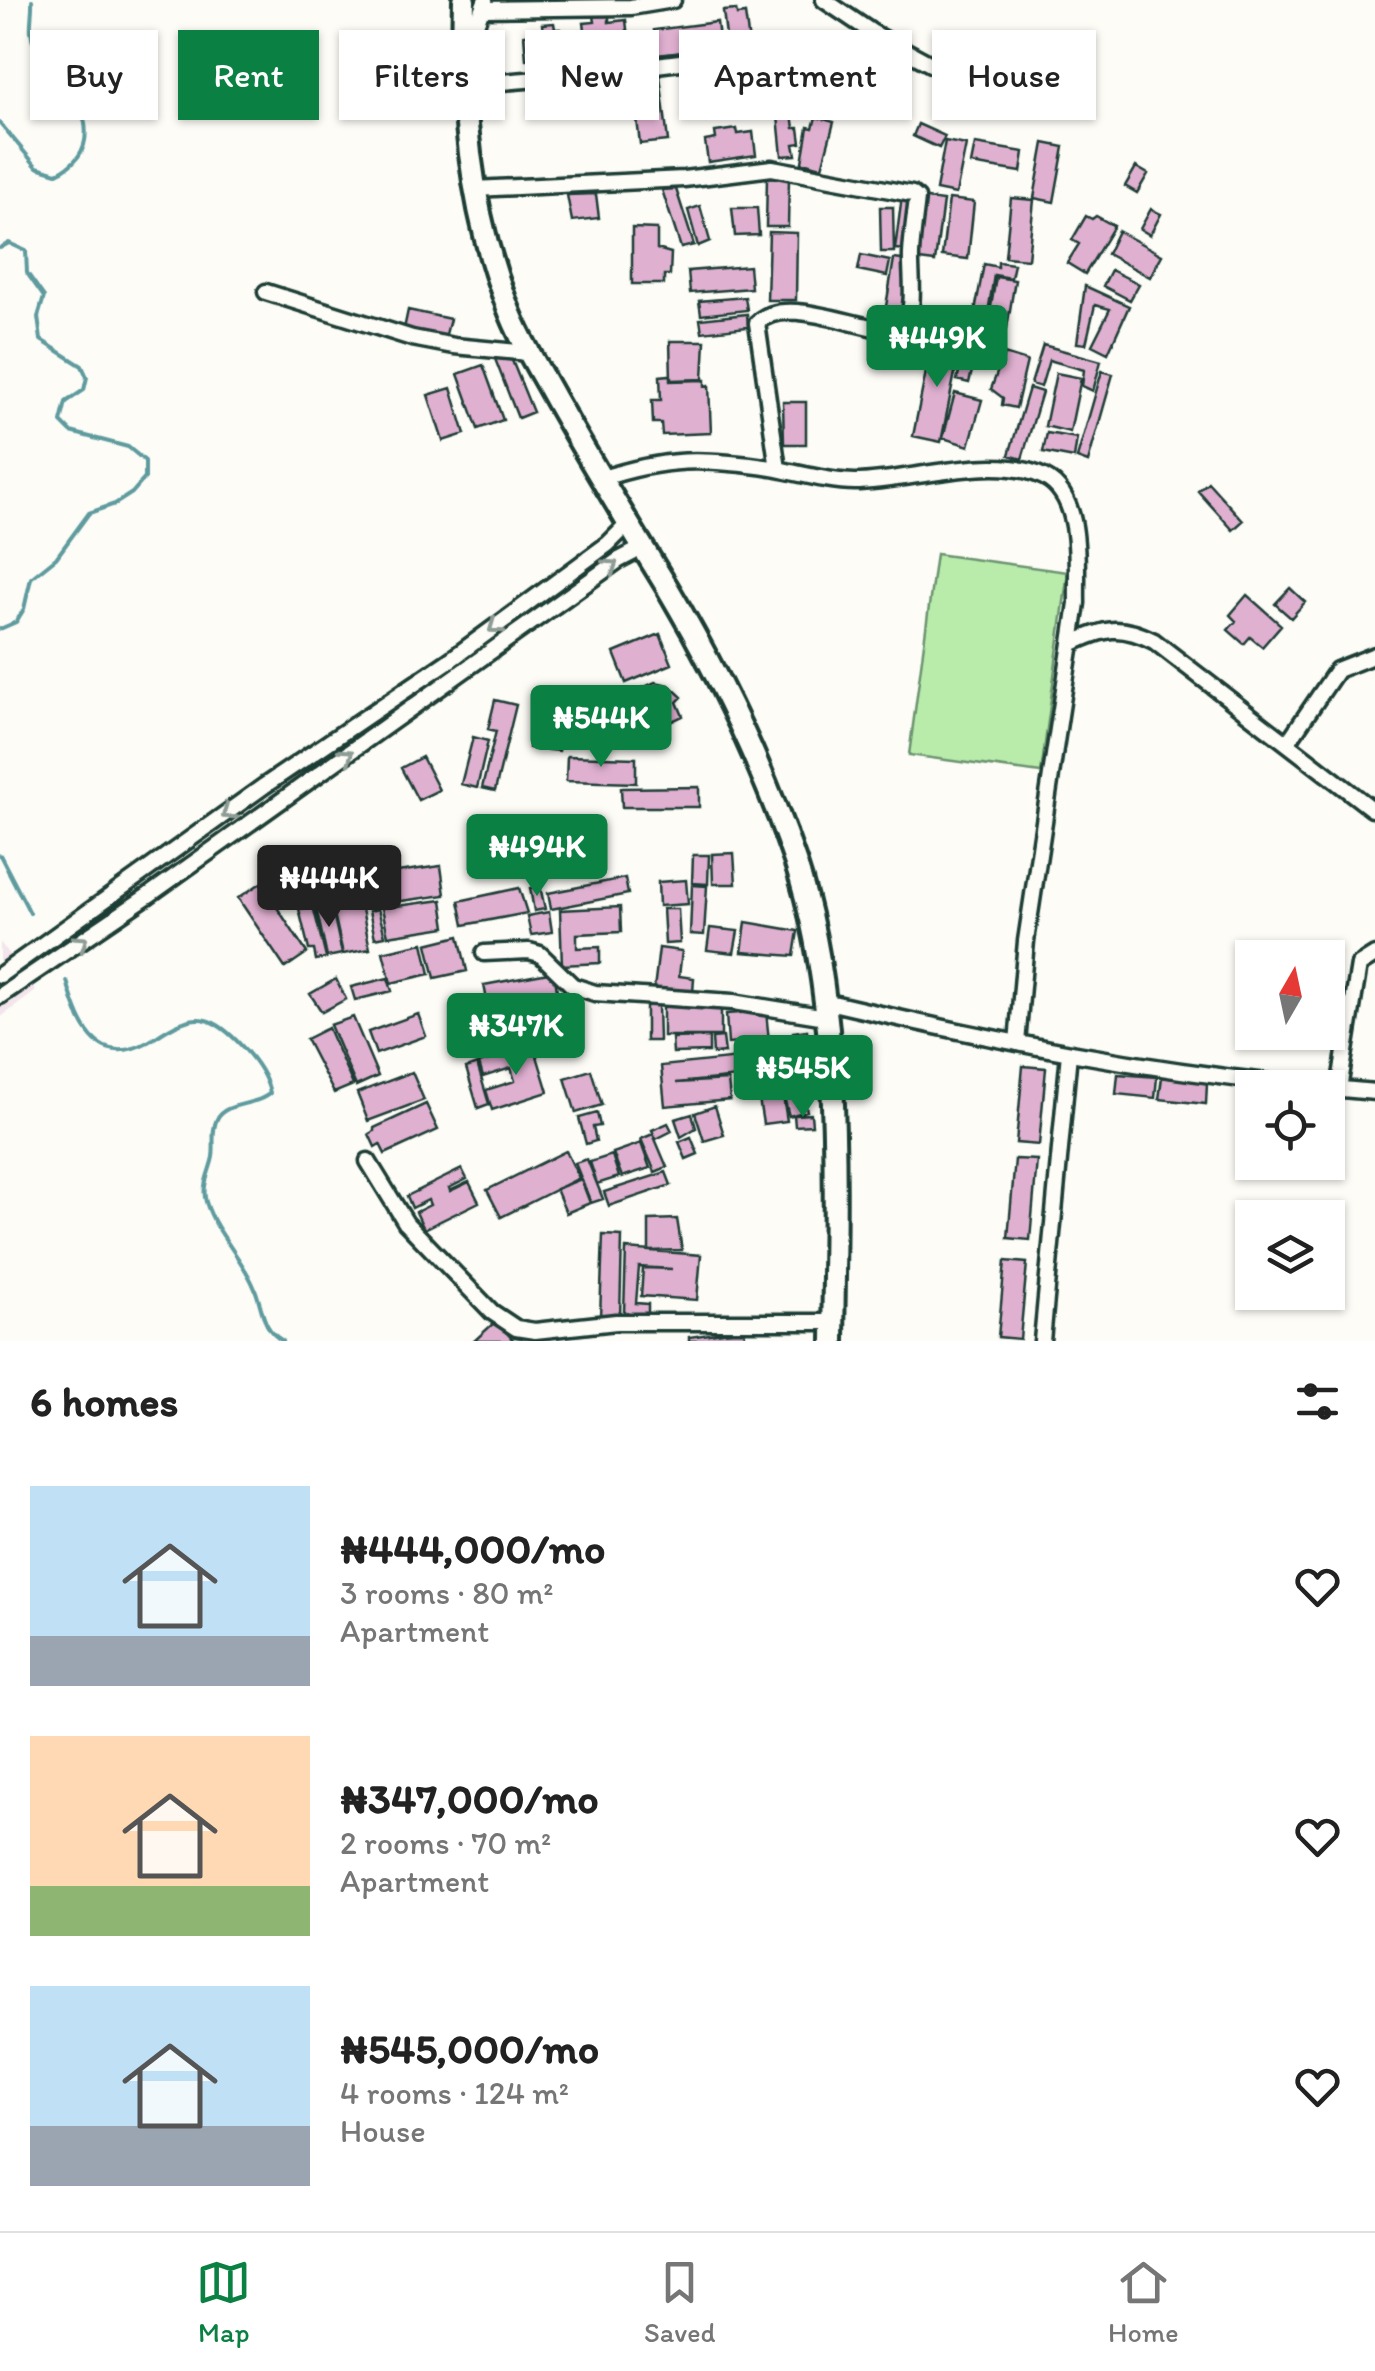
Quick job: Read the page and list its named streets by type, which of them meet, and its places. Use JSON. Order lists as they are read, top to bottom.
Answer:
{
  "north": "top",
  "page": {
    "chip": [
      "Buy",
      "Rent",
      "Filters",
      "New",
      "Apartment",
      "House"
    ],
    "price": [
      "₦449K",
      "₦544K",
      "₦494K",
      "₦444K",
      "₦347K",
      "₦545K"
    ],
    "heading": "6 homes",
    "list": [
      {
        "name": "₦444,000/mo",
        "note": "3 rooms · 80 m² · Apartment"
      },
      {
        "name": "₦347,000/mo",
        "note": "2 rooms · 70 m² · Apartment"
      },
      {
        "name": "₦545,000/mo",
        "note": "4 rooms · 124 m² · House"
      }
    ],
    "tabs": ["Map", "Saved", "Home"]
  }
}
